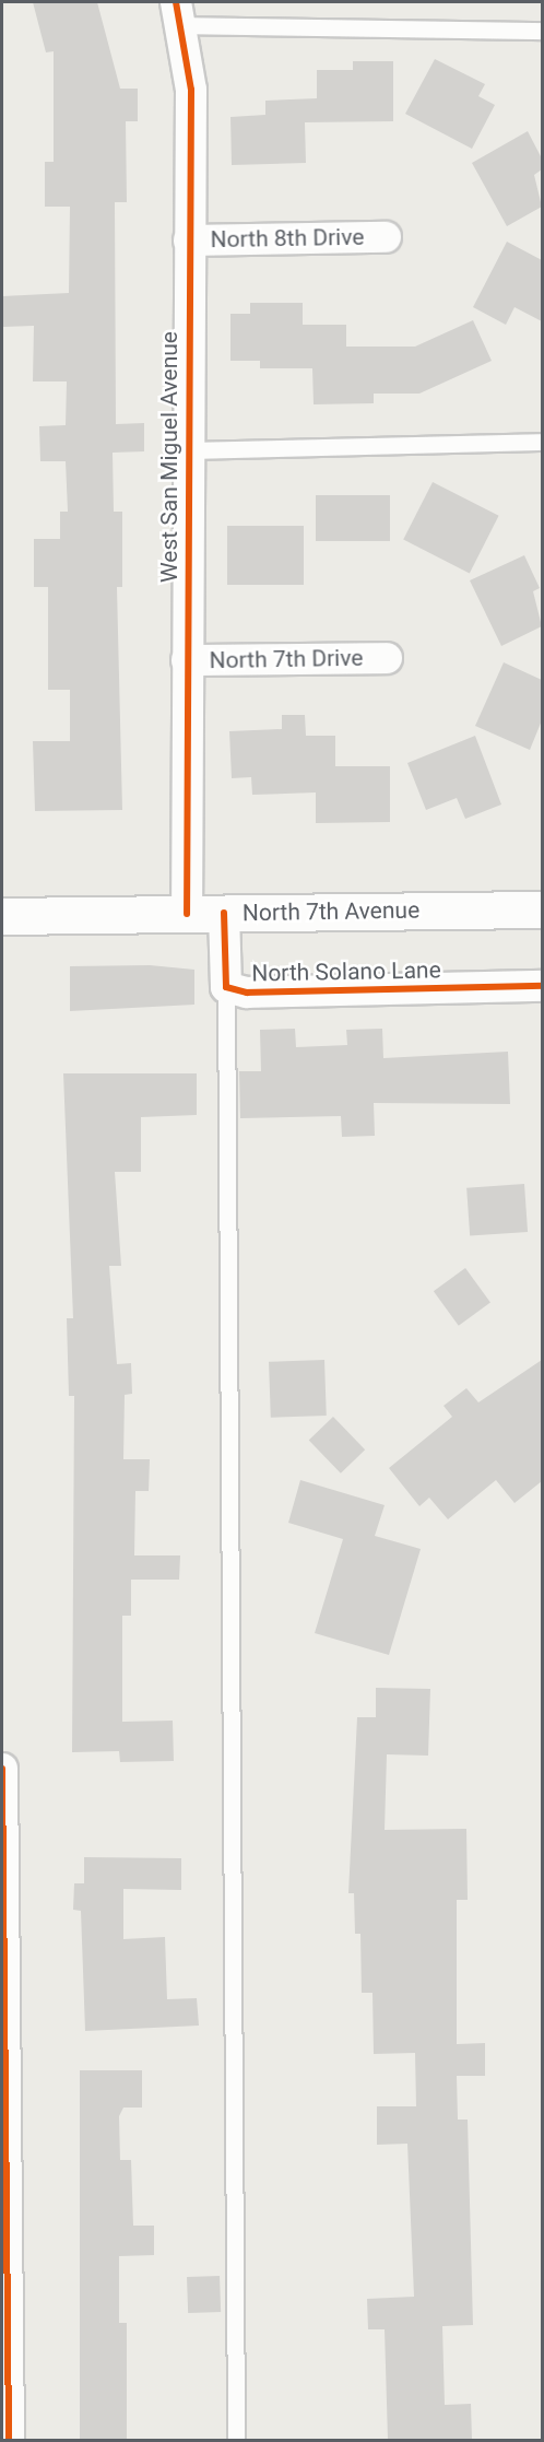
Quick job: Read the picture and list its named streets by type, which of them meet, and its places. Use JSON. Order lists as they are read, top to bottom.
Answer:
{
  "streets": {
    "main road": ["North 7th Avenue"],
    "street": [
      "North 8th Drive",
      "West San Miguel Avenue",
      "North 7th Drive",
      "North Solano Lane"
    ]
  },
  "crossings": [
    ["North 8th Drive", "West San Miguel Avenue"],
    ["West San Miguel Avenue", "North 7th Drive"],
    ["West San Miguel Avenue", "North 7th Avenue"],
    ["North 7th Avenue", "North Solano Lane"]
  ]
}
